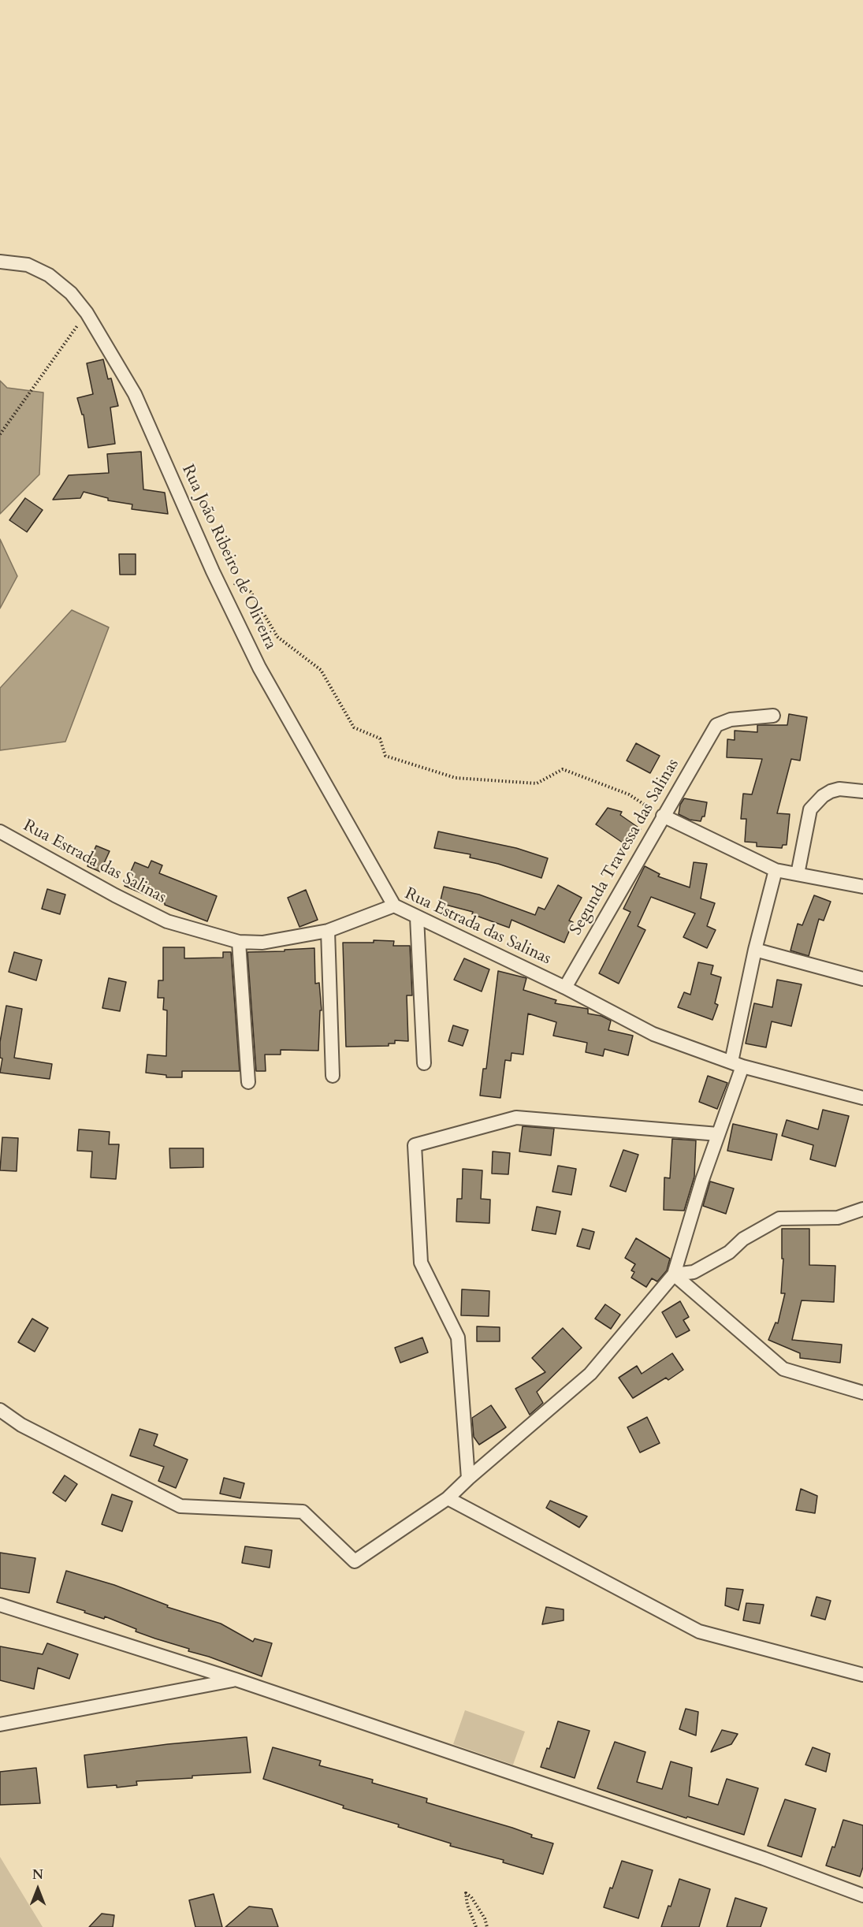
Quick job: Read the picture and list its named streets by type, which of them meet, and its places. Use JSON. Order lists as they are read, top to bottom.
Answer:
{
  "streets": {
    "street": ["Rua João Ribeiro de Oliveira", "Segunda Travessa das Salinas", "Rua Estrada das Salinas"]
  },
  "crossings": [
    ["Rua João Ribeiro de Oliveira", "Rua Estrada das Salinas"],
    ["Segunda Travessa das Salinas", "Rua Estrada das Salinas"]
  ],
  "north": "top"
}
